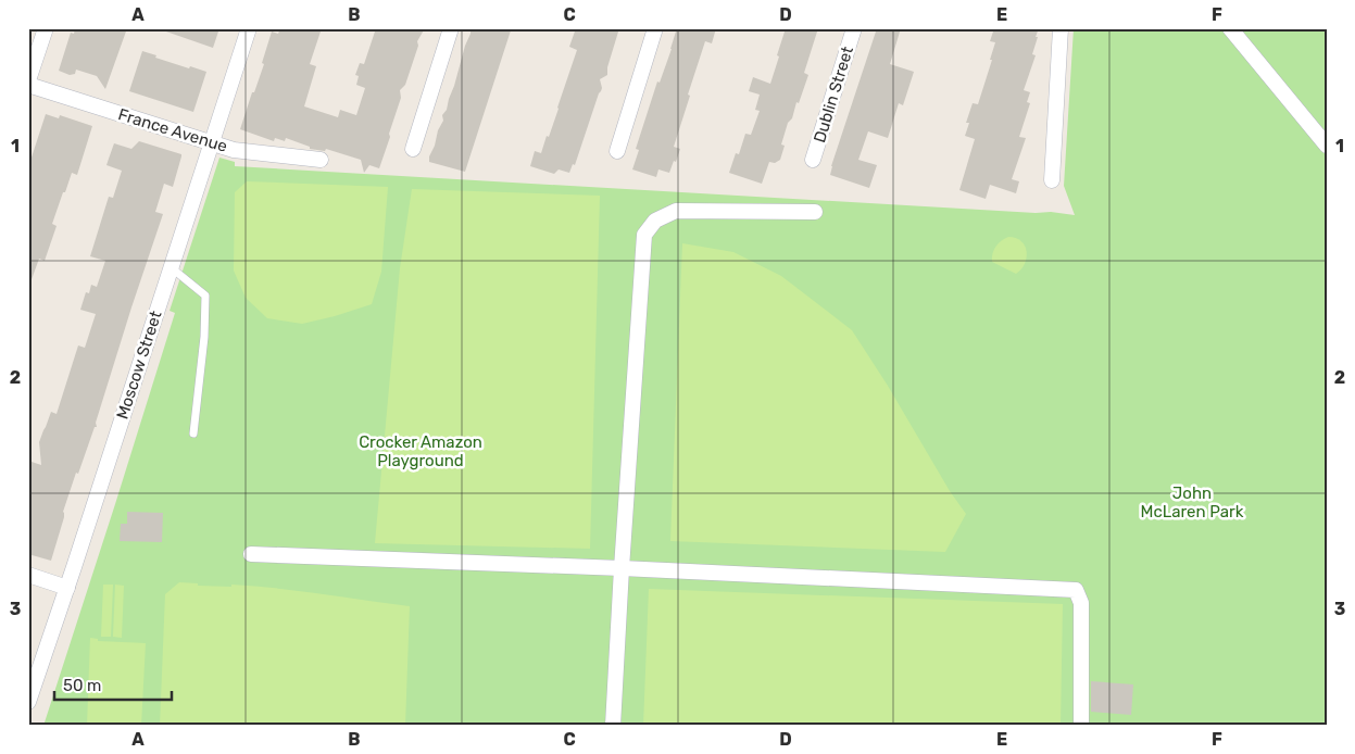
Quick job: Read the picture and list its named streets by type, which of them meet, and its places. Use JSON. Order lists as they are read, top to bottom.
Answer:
{
  "streets": {
    "street": ["Dublin Street", "France Avenue", "Moscow Street"]
  },
  "crossings": [
    ["France Avenue", "Moscow Street"]
  ],
  "parks": ["Crocker Amazon Playground", "John McLaren Park"],
  "scale_bar": "50 m",
  "grid": {
    "columns": [
      "A",
      "B",
      "C",
      "D",
      "E",
      "F"
    ],
    "rows": ["1", "2", "3"]
  }
}
